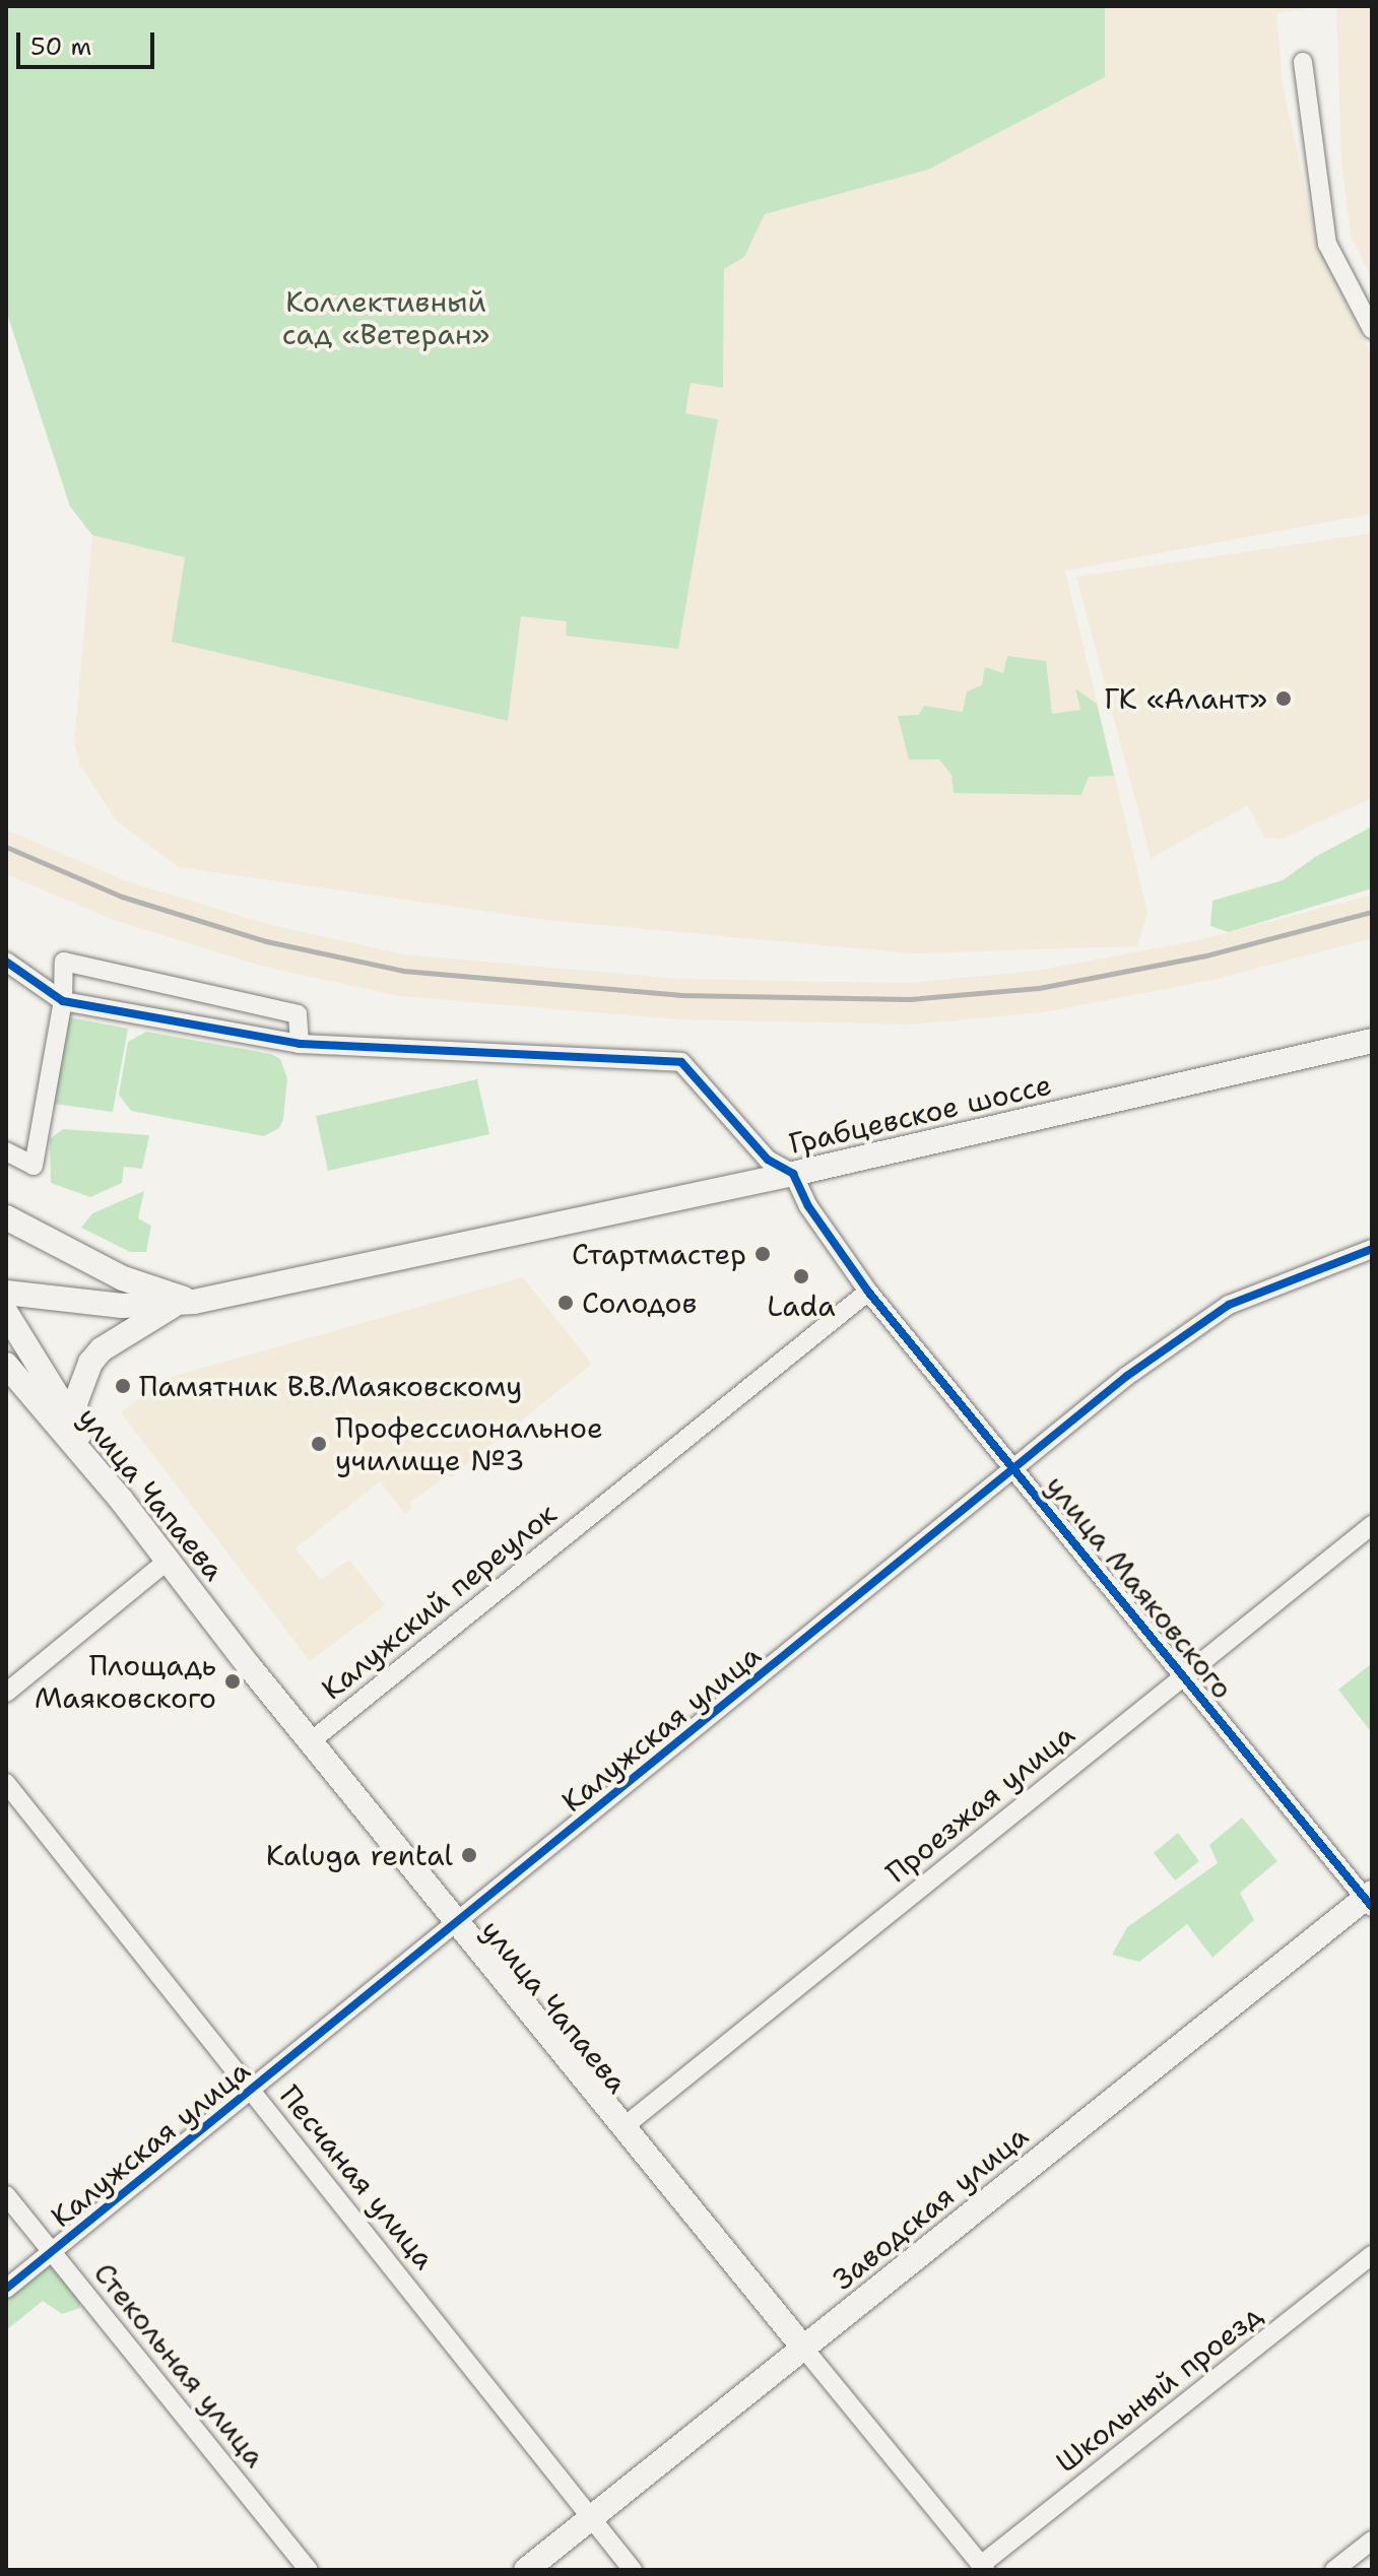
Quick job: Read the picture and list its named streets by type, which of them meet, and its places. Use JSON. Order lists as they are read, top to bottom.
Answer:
{
  "streets": {
    "main road": ["Грабцевское шоссе", "улица Чапаева", "Заводская улица"],
    "street": [
      "улица Маяковского",
      "Калужский переулок",
      "Калужская улица",
      "Проезжая улица",
      "Песчаная улица",
      "Стекольная улица",
      "Школьный проезд"
    ]
  },
  "crossings": [
    ["Грабцевское шоссе", "улица Маяковского"],
    ["улица Чапаева", "Калужский переулок"],
    ["улица Чапаева", "Калужская улица"],
    ["улица Чапаева", "Проезжая улица"],
    ["улица Чапаева", "Заводская улица"],
    ["улица Чапаева", "Школьный проезд"],
    ["улица Маяковского", "Калужский переулок"],
    ["улица Маяковского", "Калужская улица"],
    ["улица Маяковского", "Проезжая улица"],
    ["улица Маяковского", "Заводская улица"],
    ["Калужская улица", "Песчаная улица"],
    ["Калужская улица", "Стекольная улица"],
    ["Песчаная улица", "Заводская улица"]
  ],
  "parks": ["Коллективный сад «Ветеран»"],
  "places": [
    "ГК «Алант»",
    "Стартмастер",
    "Lada",
    "Солодов",
    "Памятник В.В.Маяковскому",
    "Профессиональное училище №3",
    "Площадь Маяковского",
    "Kaluga rental"
  ],
  "scale_bar": "50 m"
}
